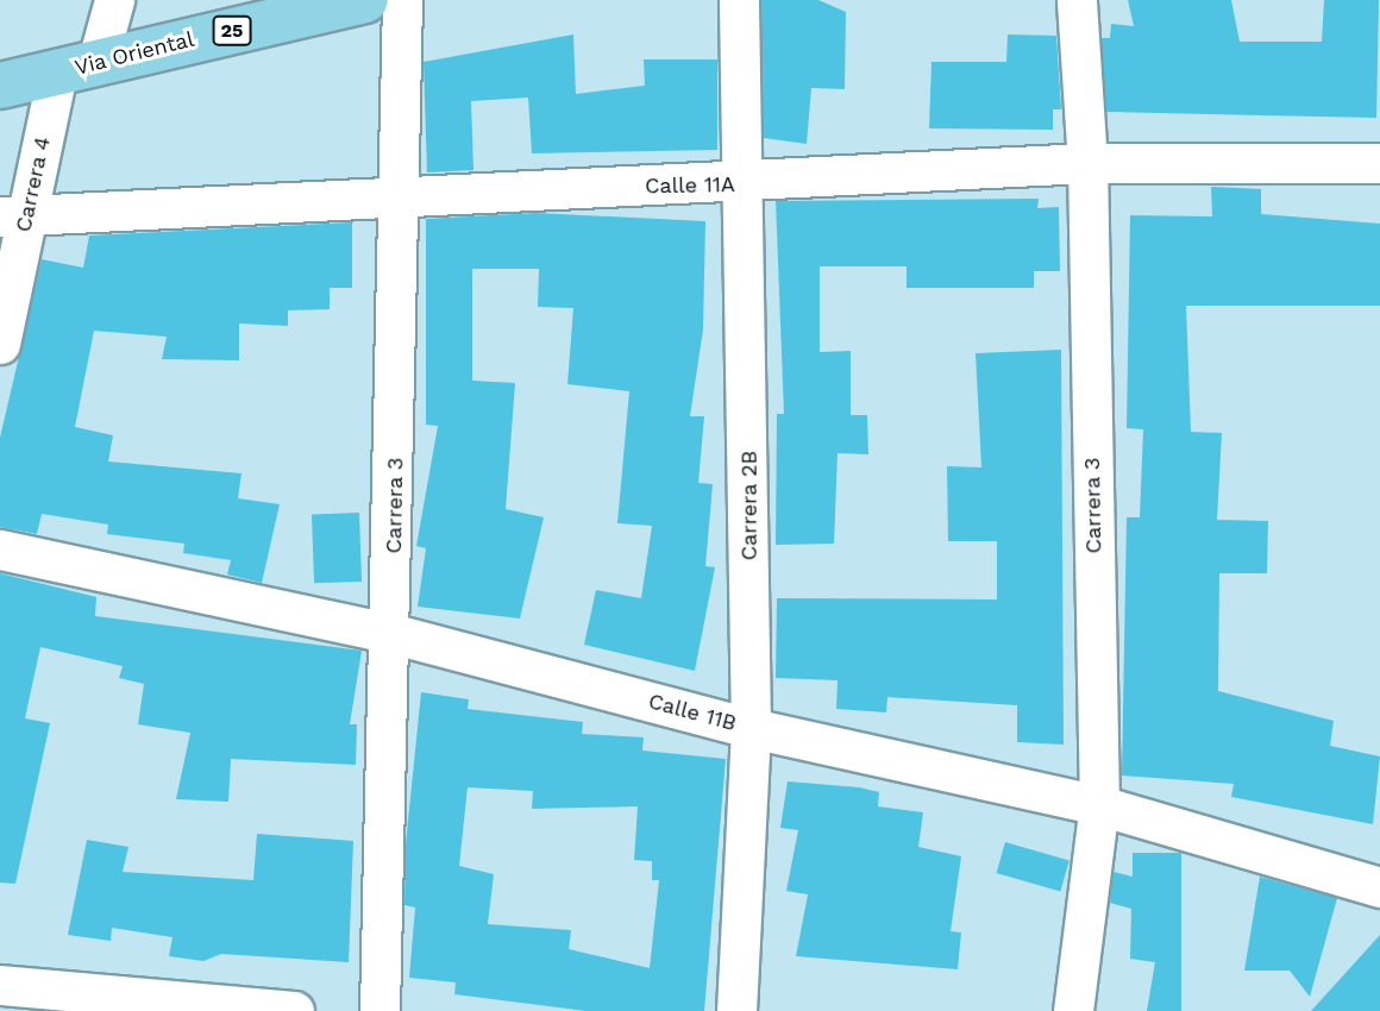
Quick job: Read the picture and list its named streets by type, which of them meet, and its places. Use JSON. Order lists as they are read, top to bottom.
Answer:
{
  "streets": {
    "main road": ["25", "Via Oriental"],
    "street": [
      "Carrera 4",
      "Calle 11A",
      "Carrera 3",
      "Carrera 2B",
      "Calle 11B"
    ]
  },
  "crossings": [
    ["Via Oriental", "Carrera 4"],
    ["Carrera 4", "Calle 11A"],
    ["Calle 11A", "Carrera 3"],
    ["Calle 11A", "Carrera 2B"],
    ["Carrera 3", "Calle 11B"],
    ["Carrera 2B", "Calle 11B"]
  ]
}
